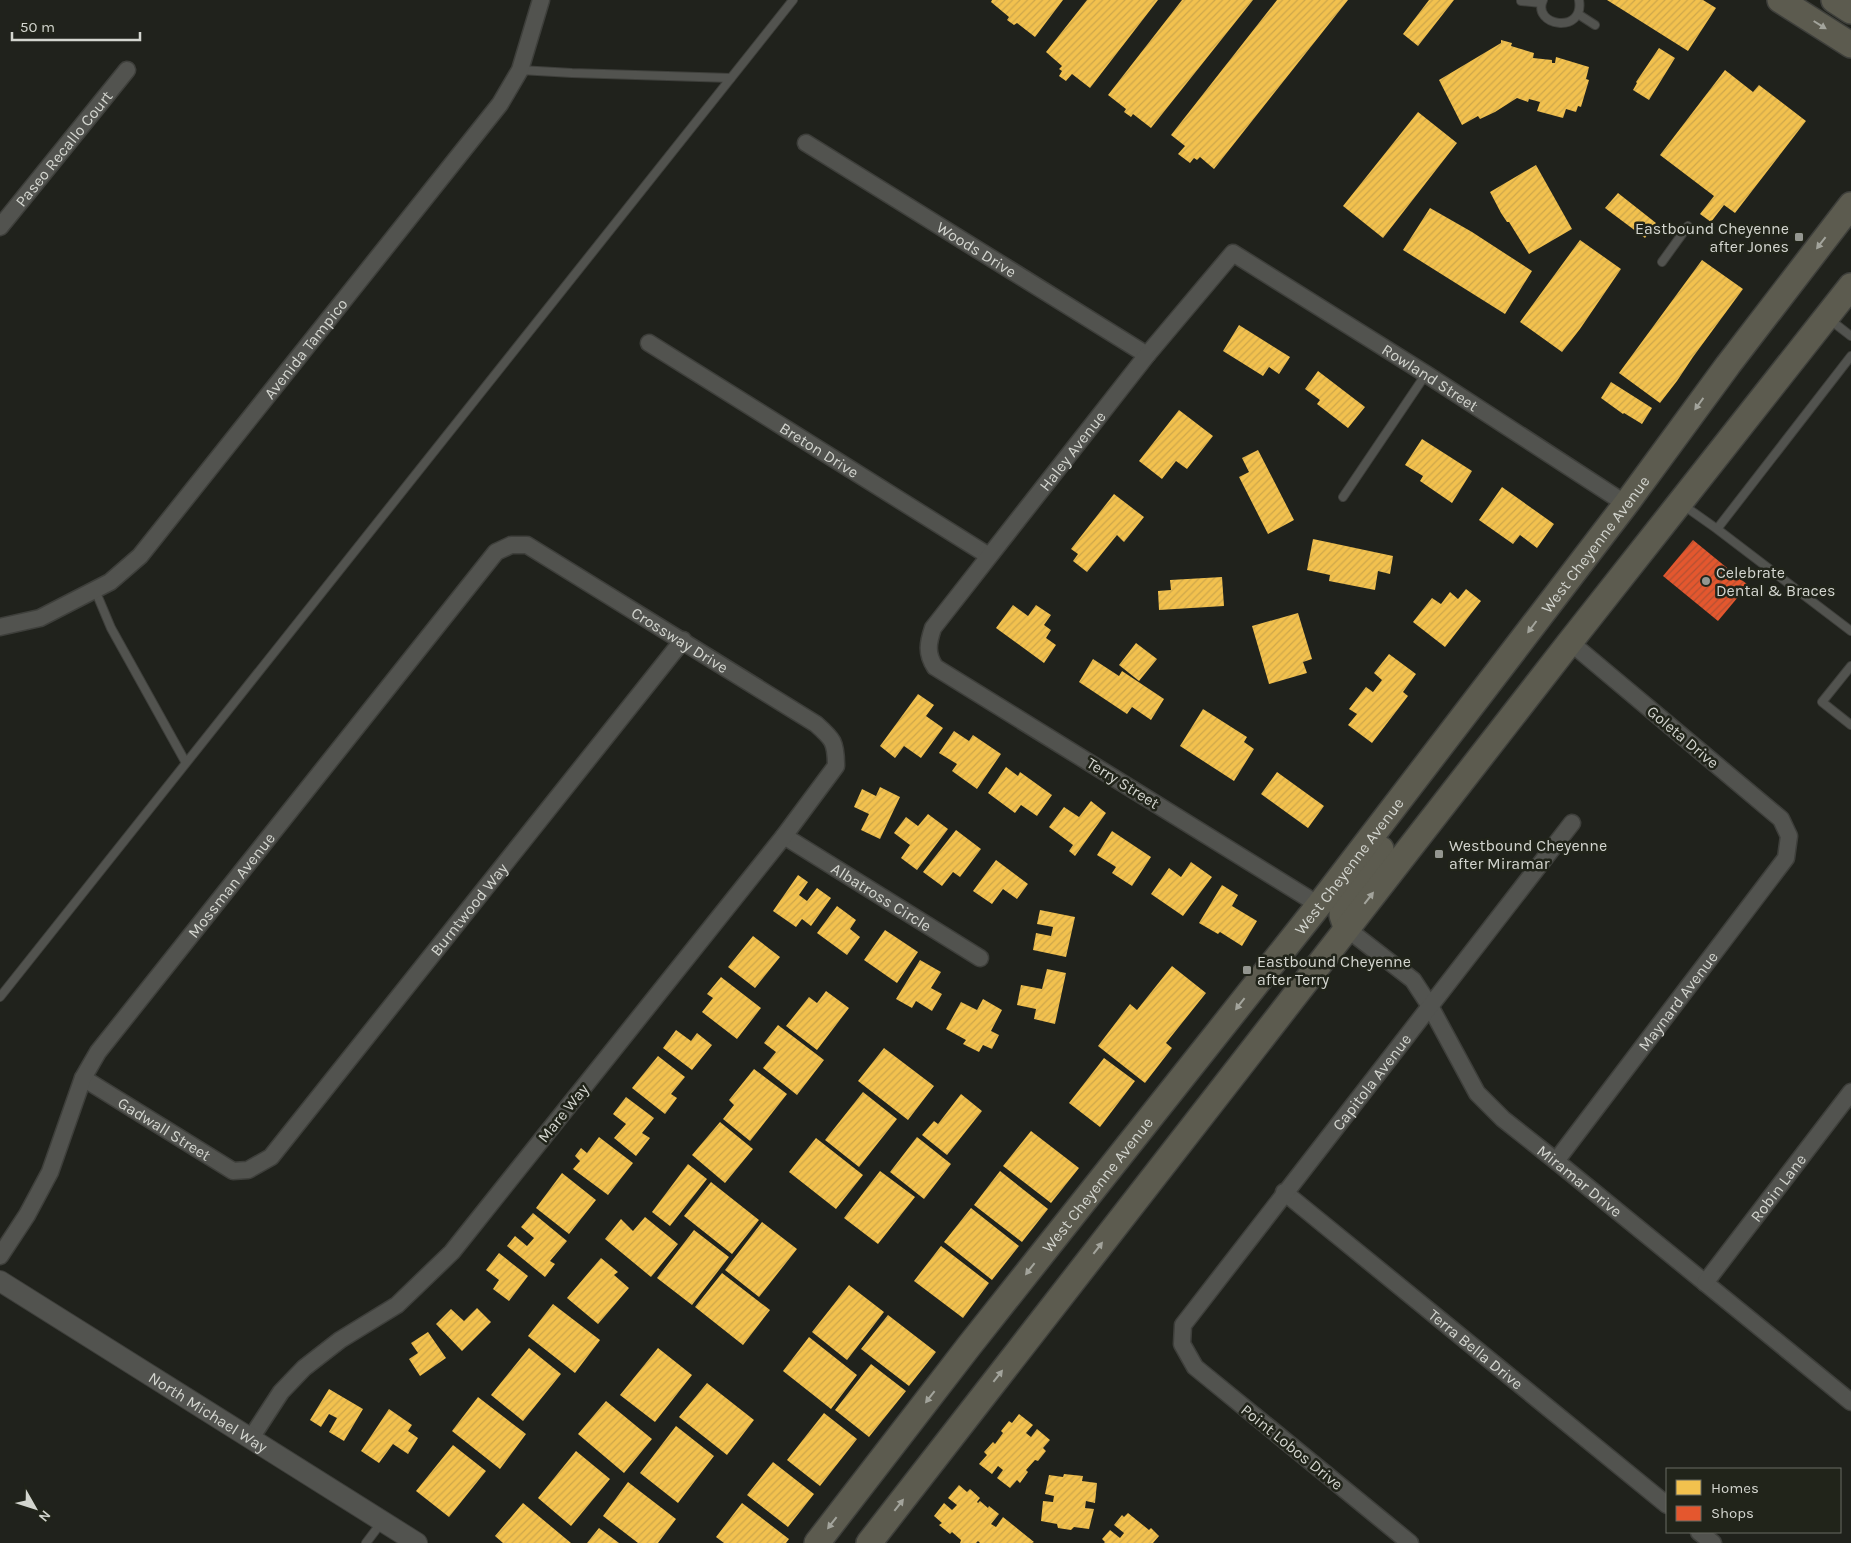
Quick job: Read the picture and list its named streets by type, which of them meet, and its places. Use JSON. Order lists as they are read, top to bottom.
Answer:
{
  "streets": {
    "main road": ["West Cheyenne Avenue"],
    "street": [
      "Paseo Recallo Court",
      "Woods Drive",
      "Avenida Tampico",
      "Rowland Street",
      "Breton Drive",
      "Haley Avenue",
      "Crossway Drive",
      "Goleta Drive",
      "Terry Street",
      "Mossman Avenue",
      "Albatross Circle",
      "Burntwood Way",
      "Maynard Avenue",
      "Capitola Avenue",
      "Mare Way",
      "Gadwall Street",
      "Miramar Drive",
      "Robin Lane",
      "Terra Bella Drive",
      "North Michael Way",
      "Point Lobos Drive"
    ]
  },
  "crossings": [
    ["Woods Drive", "Haley Avenue"],
    ["Rowland Street", "Haley Avenue"],
    ["Rowland Street", "West Cheyenne Avenue"],
    ["Breton Drive", "Haley Avenue"],
    ["Haley Avenue", "Terry Street"],
    ["West Cheyenne Avenue", "Terry Street"],
    ["Crossway Drive", "Mossman Avenue"],
    ["Crossway Drive", "Burntwood Way"],
    ["Crossway Drive", "Mare Way"],
    ["Goleta Drive", "Maynard Avenue"],
    ["Mossman Avenue", "Gadwall Street"],
    ["Albatross Circle", "Mare Way"],
    ["Burntwood Way", "Gadwall Street"],
    ["Maynard Avenue", "Miramar Drive"],
    ["Capitola Avenue", "Miramar Drive"],
    ["Capitola Avenue", "Terra Bella Drive"],
    ["Capitola Avenue", "Point Lobos Drive"],
    ["Mare Way", "North Michael Way"],
    ["Miramar Drive", "Robin Lane"]
  ],
  "places": {
    "transit": ["Eastbound Cheyenne after Jones", "Westbound Cheyenne after Miramar", "Eastbound Cheyenne after Terry"],
    "other": ["Celebrate Dental & Braces"]
  },
  "legend": ["Homes", "Shops"],
  "scale_bar": "50 m",
  "north": "bottom right"
}
